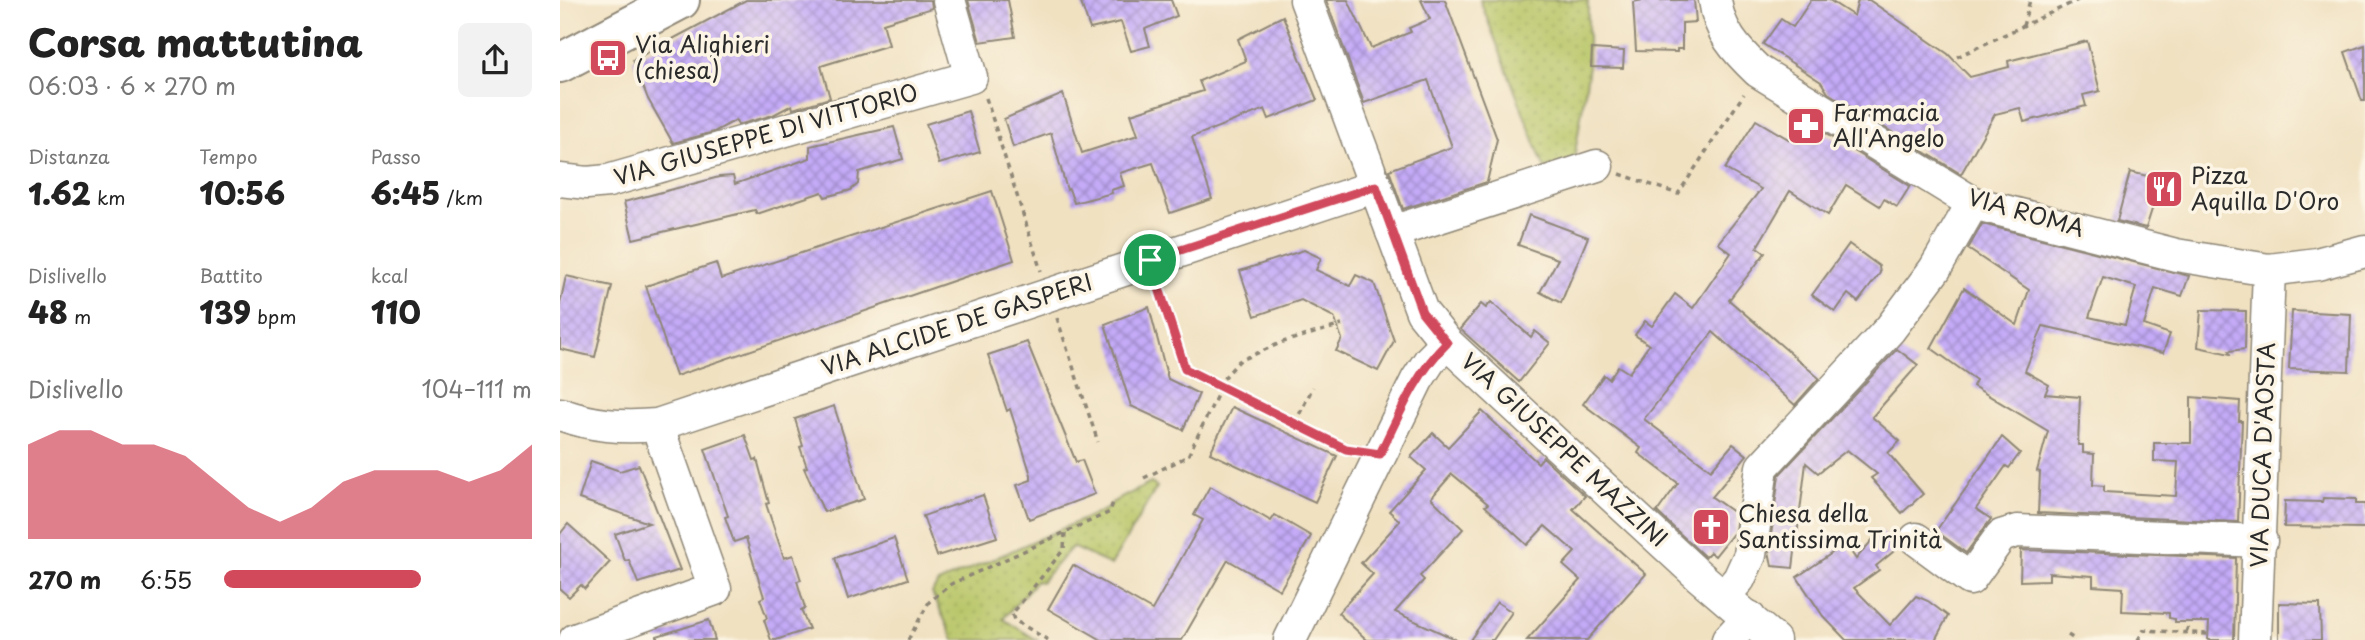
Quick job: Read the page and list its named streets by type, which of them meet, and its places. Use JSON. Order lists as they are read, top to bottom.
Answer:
{
  "streets": {
    "street": [
      "VIA GIUSEPPE DI VITTORIO",
      "VIA ROMA",
      "VIA ALCIDE DE GASPERI",
      "VIA GIUSEPPE MAZZINI",
      "VIA DUCA D'AOSTA"
    ]
  },
  "crossings": [
    ["VIA ROMA", "VIA DUCA D'AOSTA"],
    ["VIA ALCIDE DE GASPERI", "VIA GIUSEPPE MAZZINI"]
  ],
  "places": {
    "bus stop": ["Via Alighieri (chiesa)"],
    "pharmacy": ["Farmacia All'Angelo"],
    "restaurant": ["Pizza Aquilla D'Oro"],
    "church": ["Chiesa della Santissima Trinità"]
  },
  "page": {
    "heading": ["Corsa mattutina", "06:03 · 6 × 270 m"],
    "stats": [
      ["Distanza", "1.62 km"],
      ["Tempo", "10:56"],
      ["Passo", "6:45 /km"],
      ["Dislivello", "48 m"],
      ["Battito", "139 bpm"],
      ["kcal", "110"]
    ],
    "chart": ["Dislivello", "104–111 m"],
    "list": [
      {
        "name": "270 m",
        "note": "6:55"
      }
    ]
  }
}
